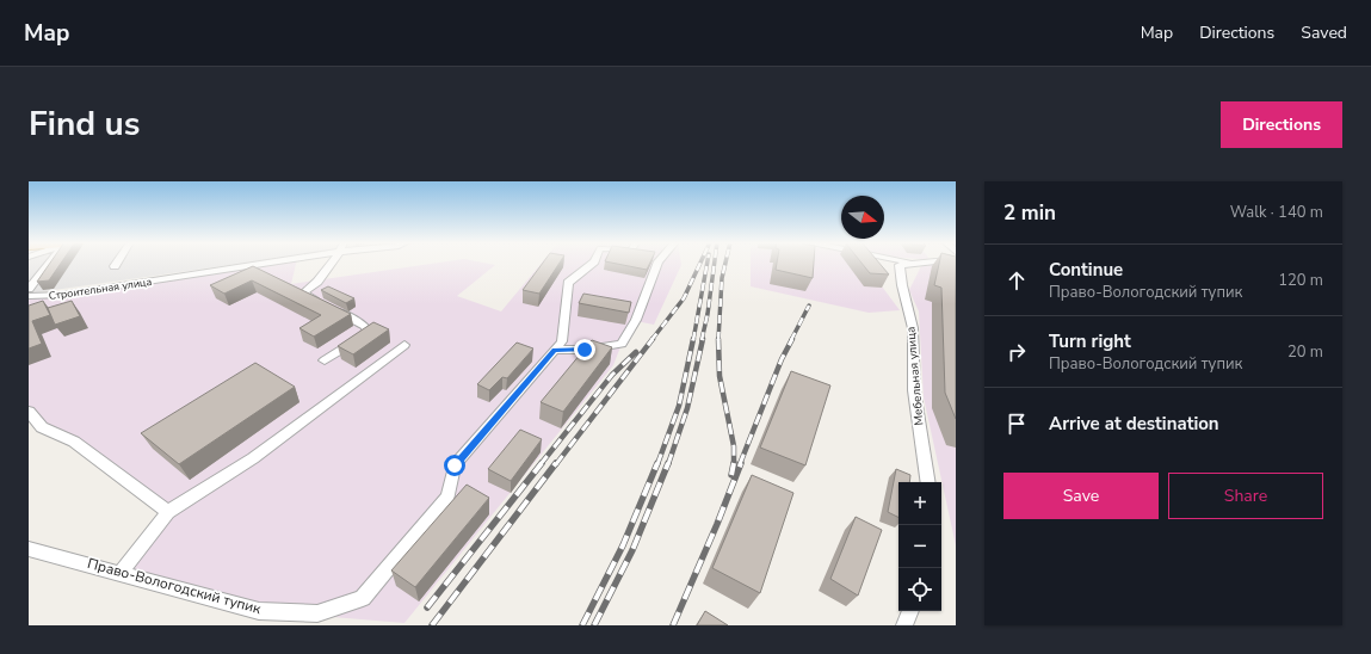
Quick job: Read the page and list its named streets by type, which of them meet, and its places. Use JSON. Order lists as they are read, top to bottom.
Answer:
{
  "streets": {
    "street": ["Строительная улица", "Мебельная улица", "Право-Вологодский тупик"]
  },
  "north": "right",
  "page": {
    "header": "Map",
    "nav": ["Map", "Directions", "Saved"],
    "title": "Find us",
    "buttons": [
      "Directions",
      ["Save", "Share"]
    ],
    "heading": ["2 min", "Walk · 140 m"],
    "list": [
      ["Continue", "Право-Вологодский тупик", "120 m"],
      ["Turn right", "Право-Вологодский тупик", "20 m"],
      "Arrive at destination"
    ],
    "map_buttons": ["+", "−"]
  }
}
